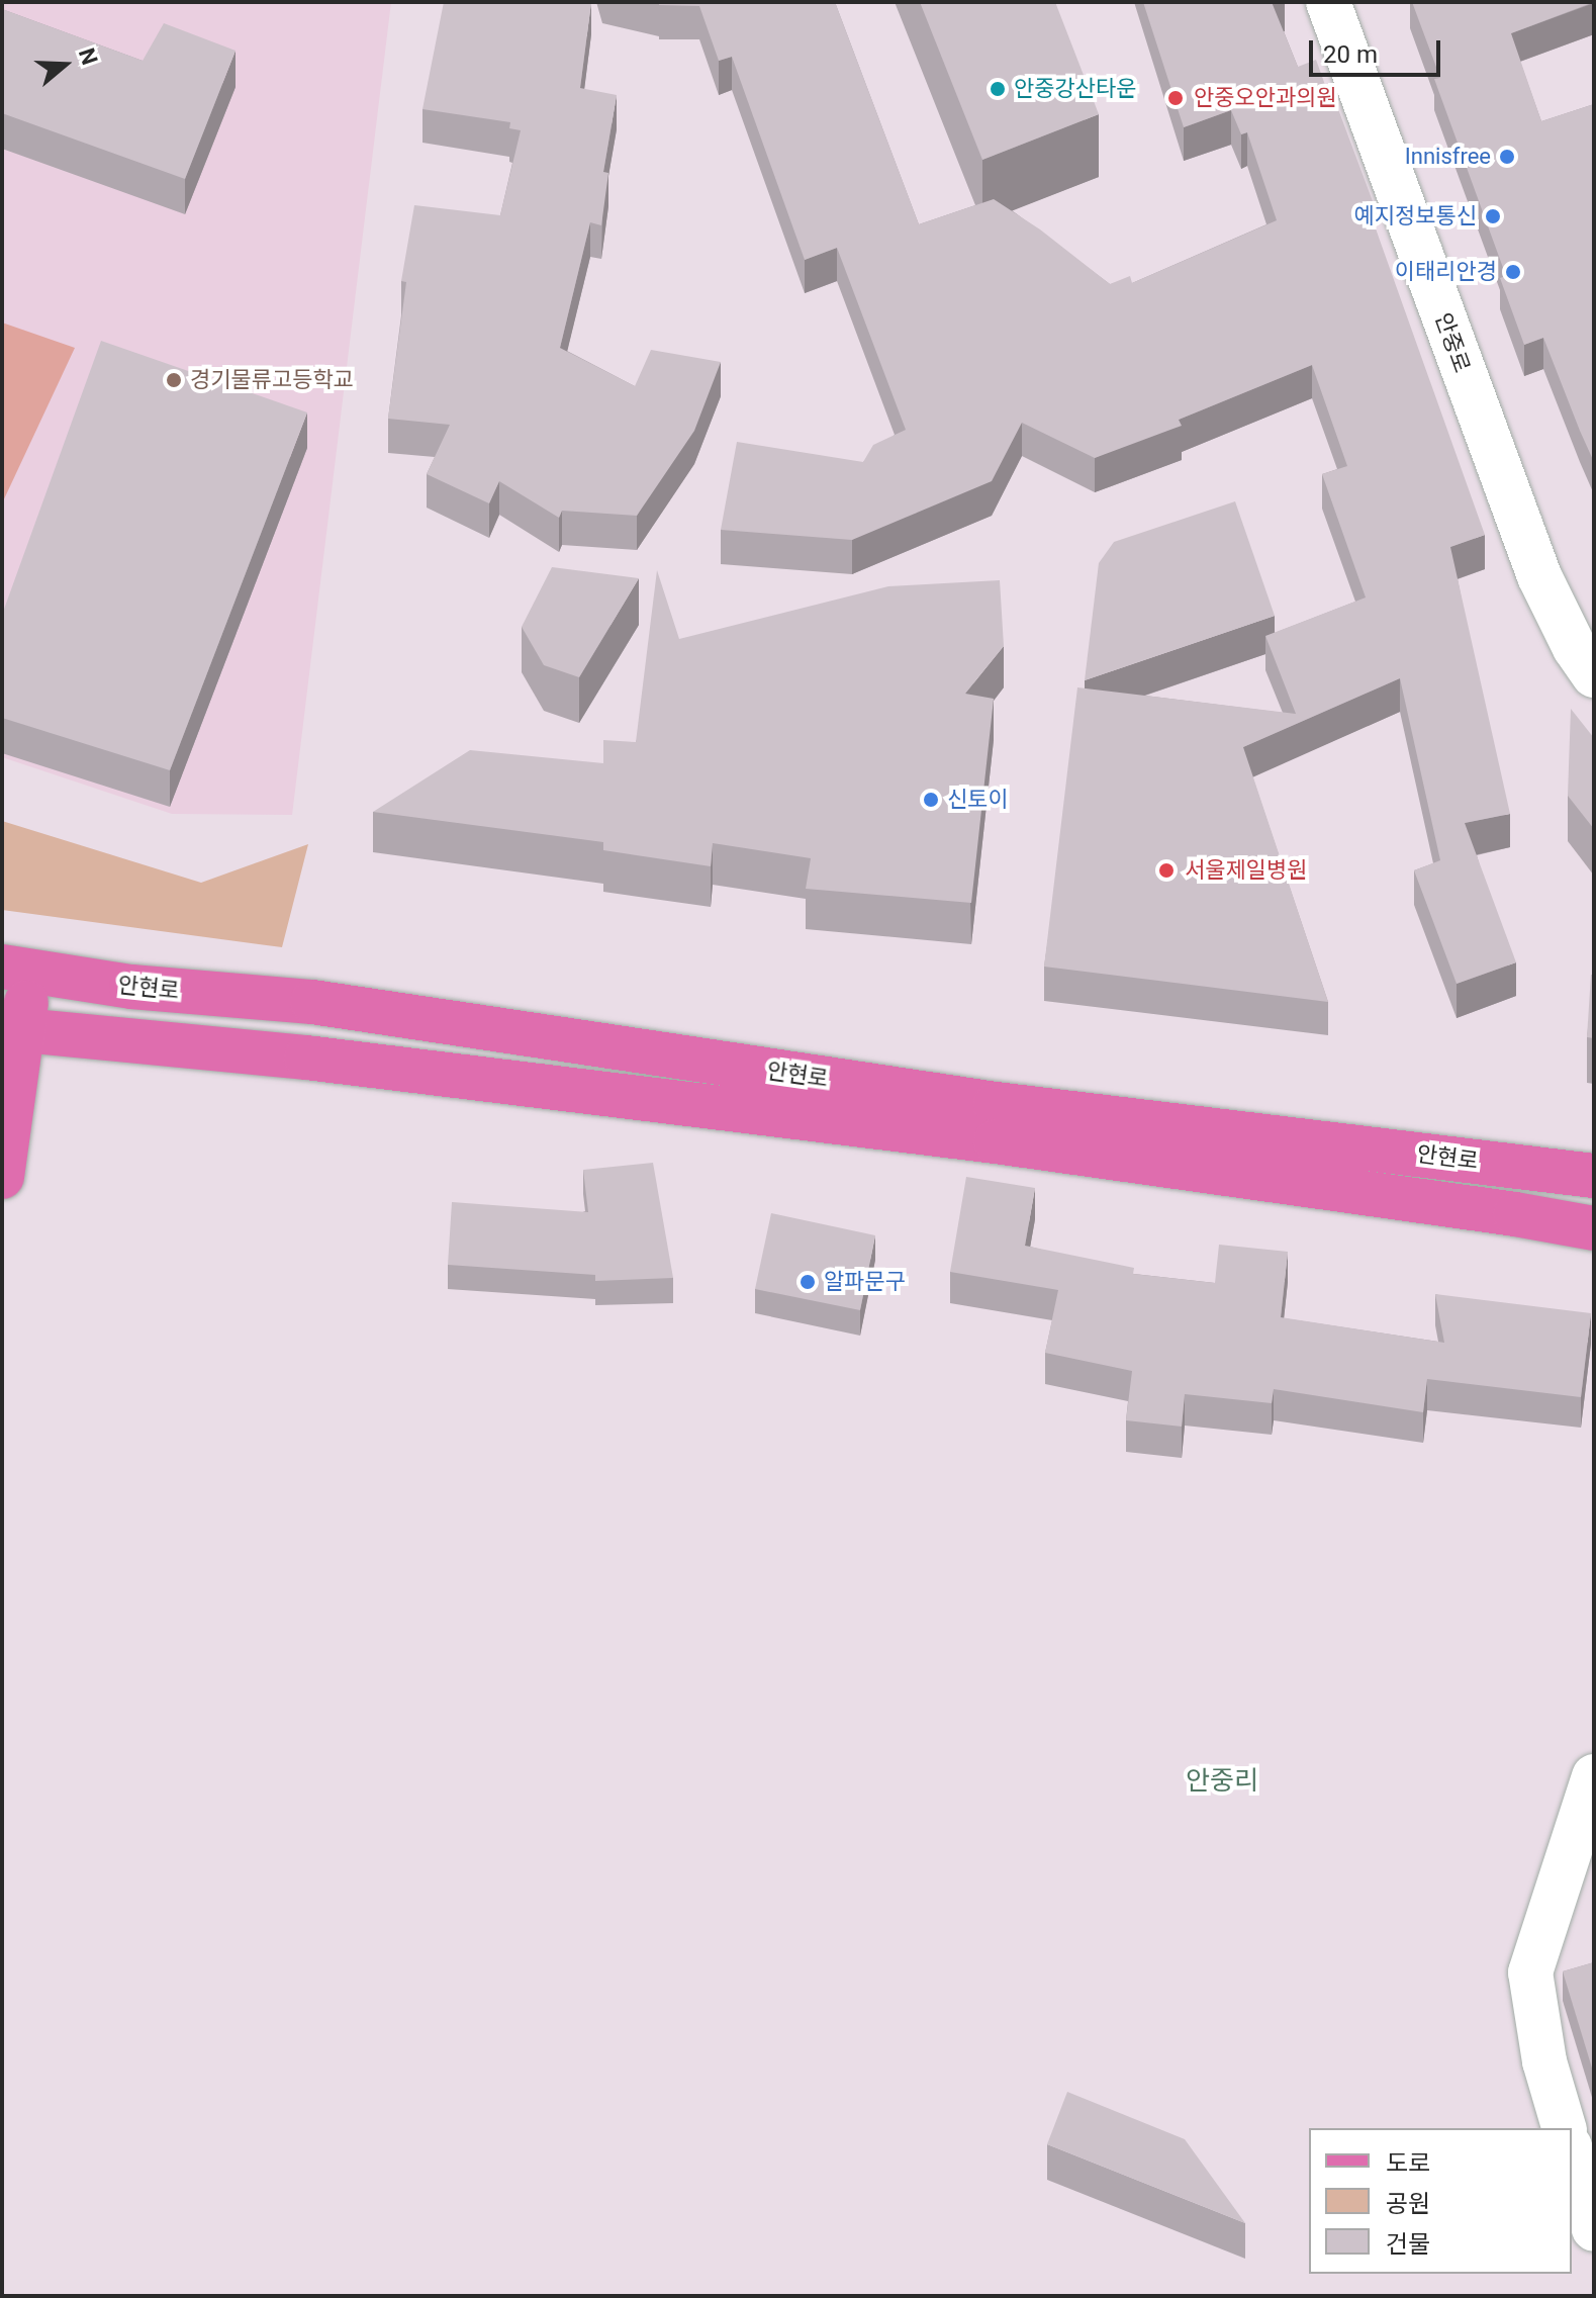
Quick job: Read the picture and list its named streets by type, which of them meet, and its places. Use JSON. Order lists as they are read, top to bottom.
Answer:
{
  "streets": {
    "main road": ["안현로"],
    "street": ["안중로"]
  },
  "districts": ["안중리"],
  "places": [
    "안중강산타운",
    "안중오안과의원",
    "Innisfree",
    "예지정보통신",
    "이태리안경",
    "경기물류고등학교",
    "신토이",
    "서울제일병원",
    "알파문구"
  ],
  "legend": ["도로", "공원", "건물"],
  "scale_bar": "20 m",
  "north": "right"
}
